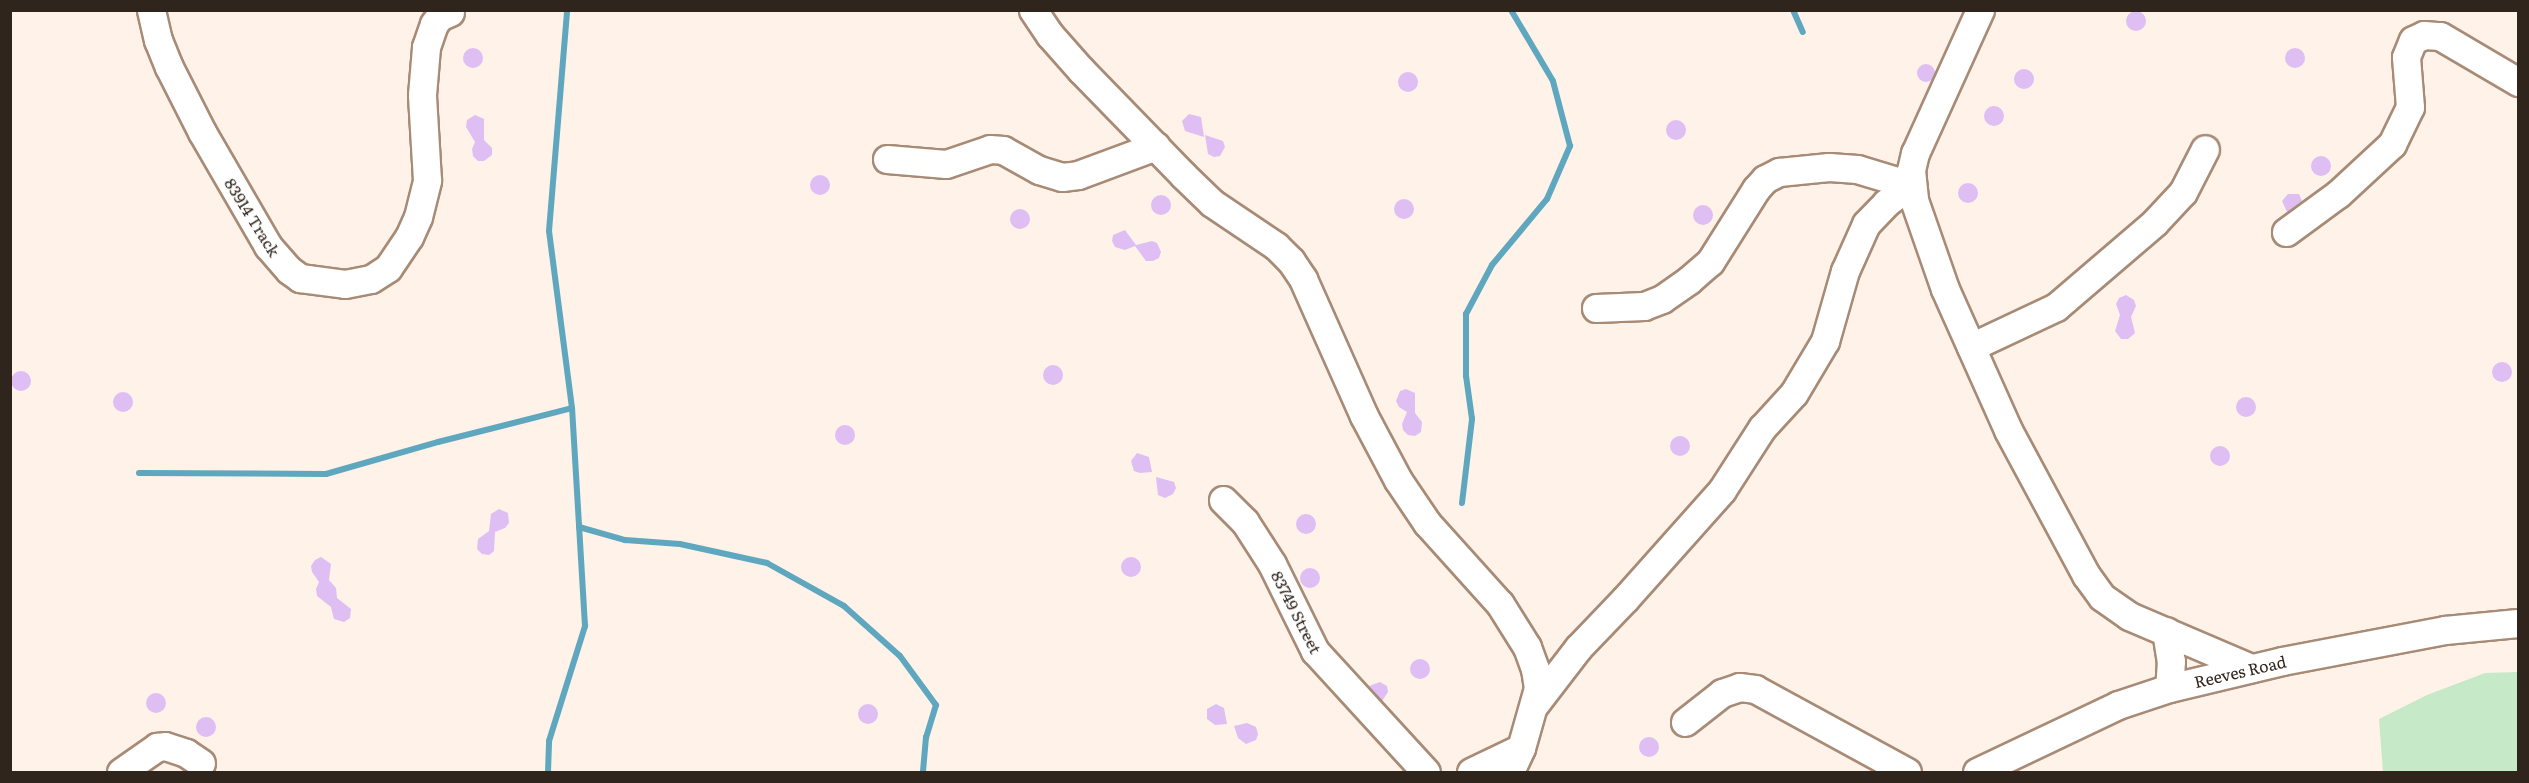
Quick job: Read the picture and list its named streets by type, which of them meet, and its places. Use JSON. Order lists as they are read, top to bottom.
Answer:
{
  "streets": {
    "street": ["83914 Track", "83749 Street", "Reeves Road"]
  }
}
